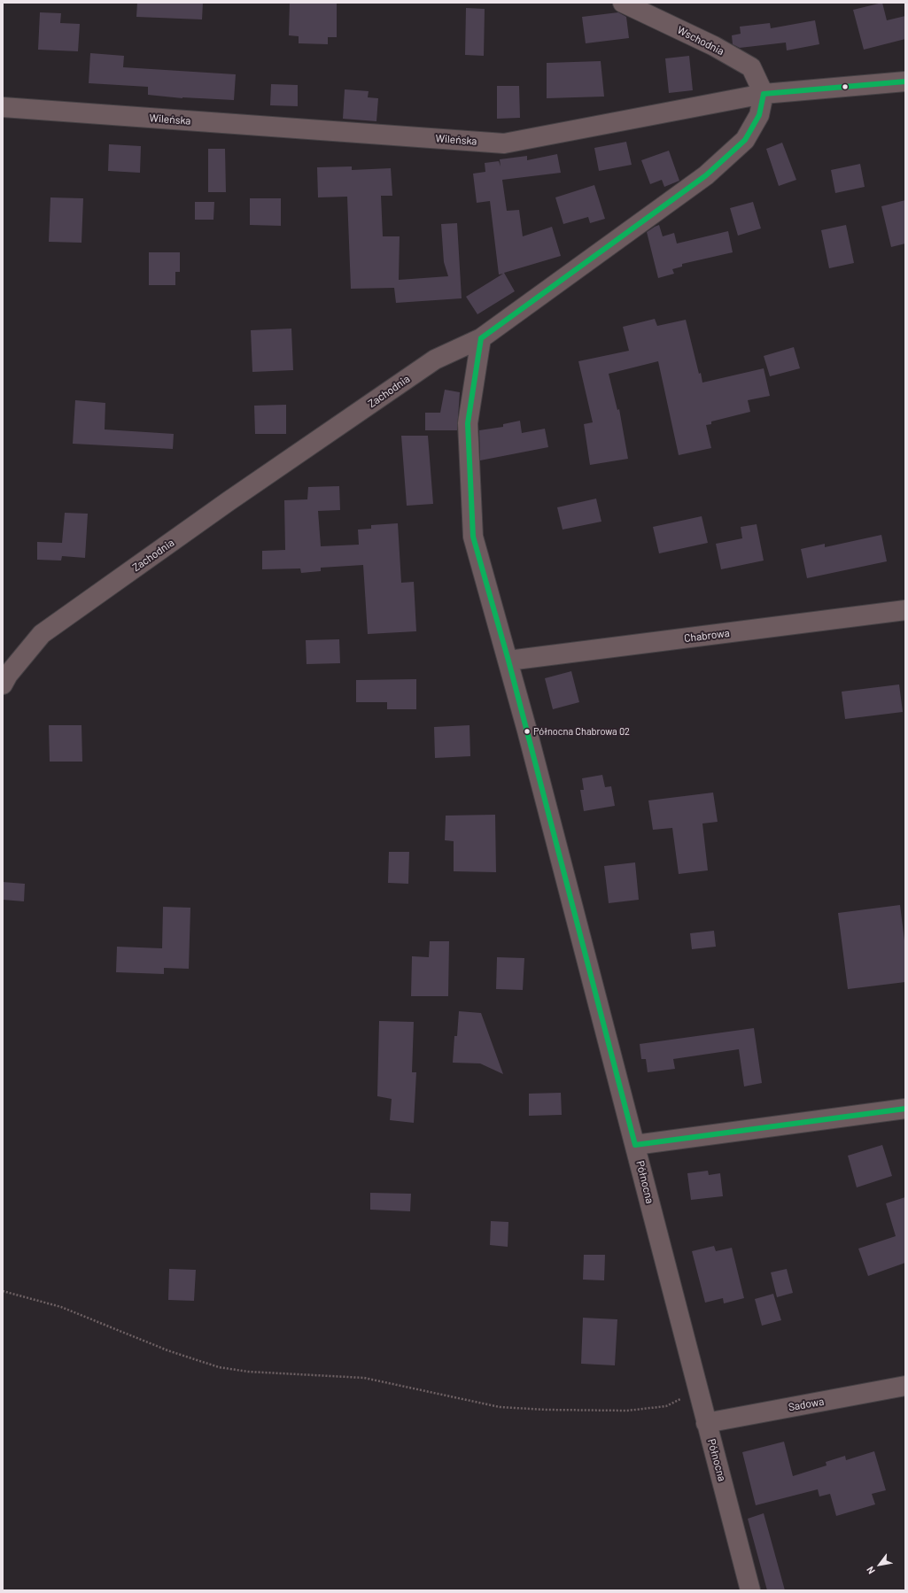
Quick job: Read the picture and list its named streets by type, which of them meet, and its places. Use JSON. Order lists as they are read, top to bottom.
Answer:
{
  "streets": {
    "street": [
      "Wschodnia",
      "Wileńska",
      "Zachodnia",
      "Chabrowa",
      "Północna",
      "Sadowa"
    ]
  },
  "crossings": [
    ["Wschodnia", "Wileńska"],
    ["Wschodnia", "Zachodnia"],
    ["Wileńska", "Zachodnia"],
    ["Zachodnia", "Północna"],
    ["Chabrowa", "Północna"],
    ["Północna", "Sadowa"]
  ],
  "places": ["Północna Chabrowa 02"],
  "north": "bottom left"
}
